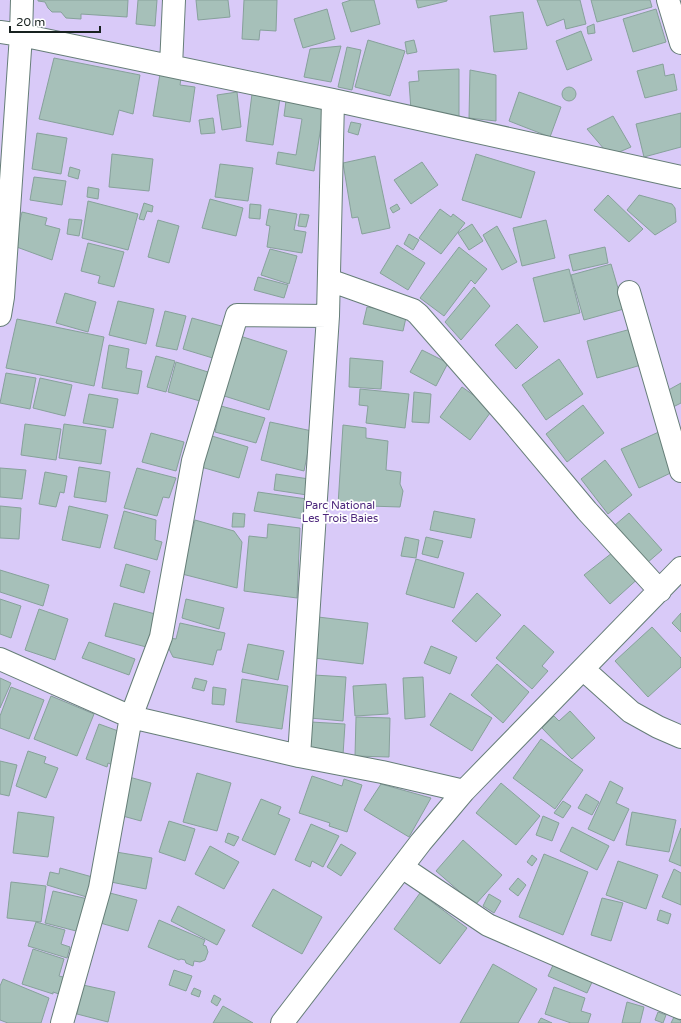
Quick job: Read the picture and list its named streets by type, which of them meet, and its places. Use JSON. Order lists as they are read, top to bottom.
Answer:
{
  "parks": ["Parc National Les Trois Baies"],
  "scale_bar": "20 m"
}
